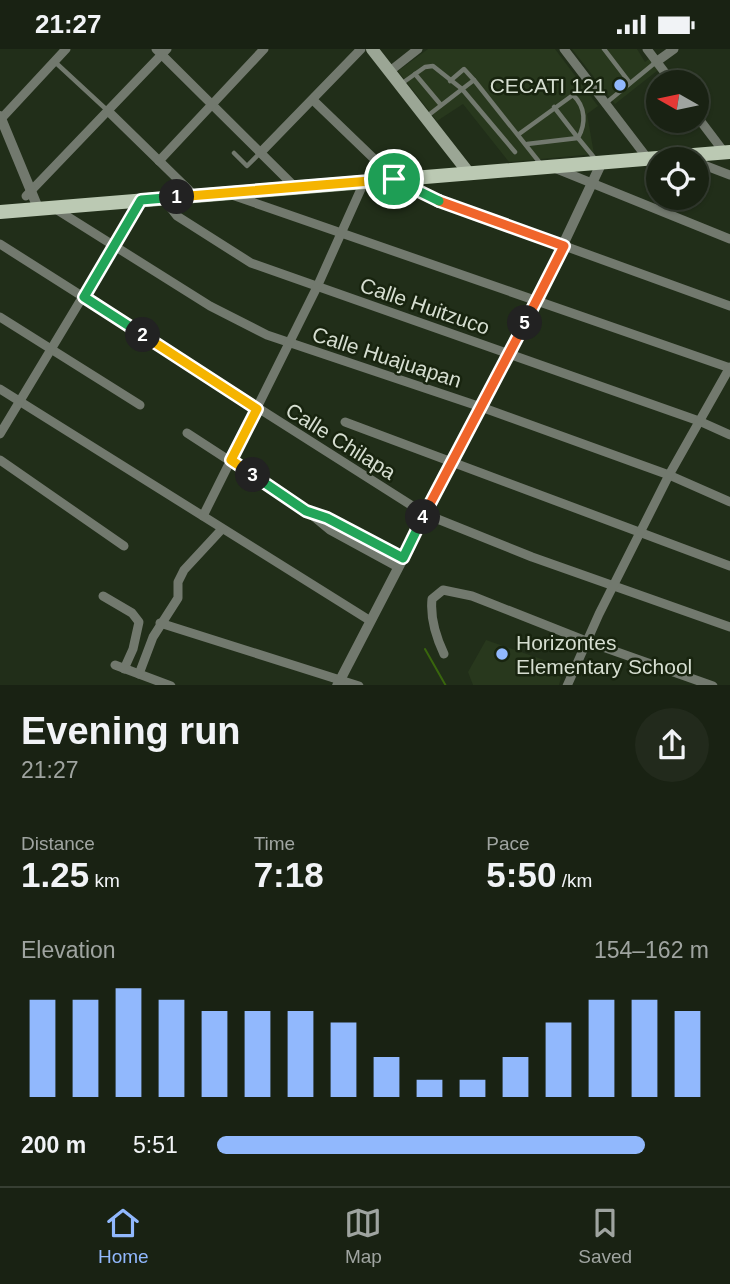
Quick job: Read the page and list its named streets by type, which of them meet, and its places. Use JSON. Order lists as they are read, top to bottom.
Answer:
{
  "streets": {
    "street": ["Calle Huitzuco", "Calle Huajuapan", "Calle Chilapa"]
  },
  "places": ["CECATI 121", "Horizontes Elementary School"],
  "north": "left",
  "page": {
    "status": "21:27",
    "pins": [
      "1",
      "5",
      "2",
      "3",
      "4"
    ],
    "heading": ["Evening run", "21:27"],
    "stats": [
      ["Distance", "1.25 km"],
      ["Time", "7:18"],
      ["Pace", "5:50 /km"]
    ],
    "chart": ["Elevation", "154–162 m"],
    "list": [
      {
        "name": "200 m",
        "note": "5:51"
      }
    ],
    "tabs": ["Home", "Map", "Saved"]
  }
}
